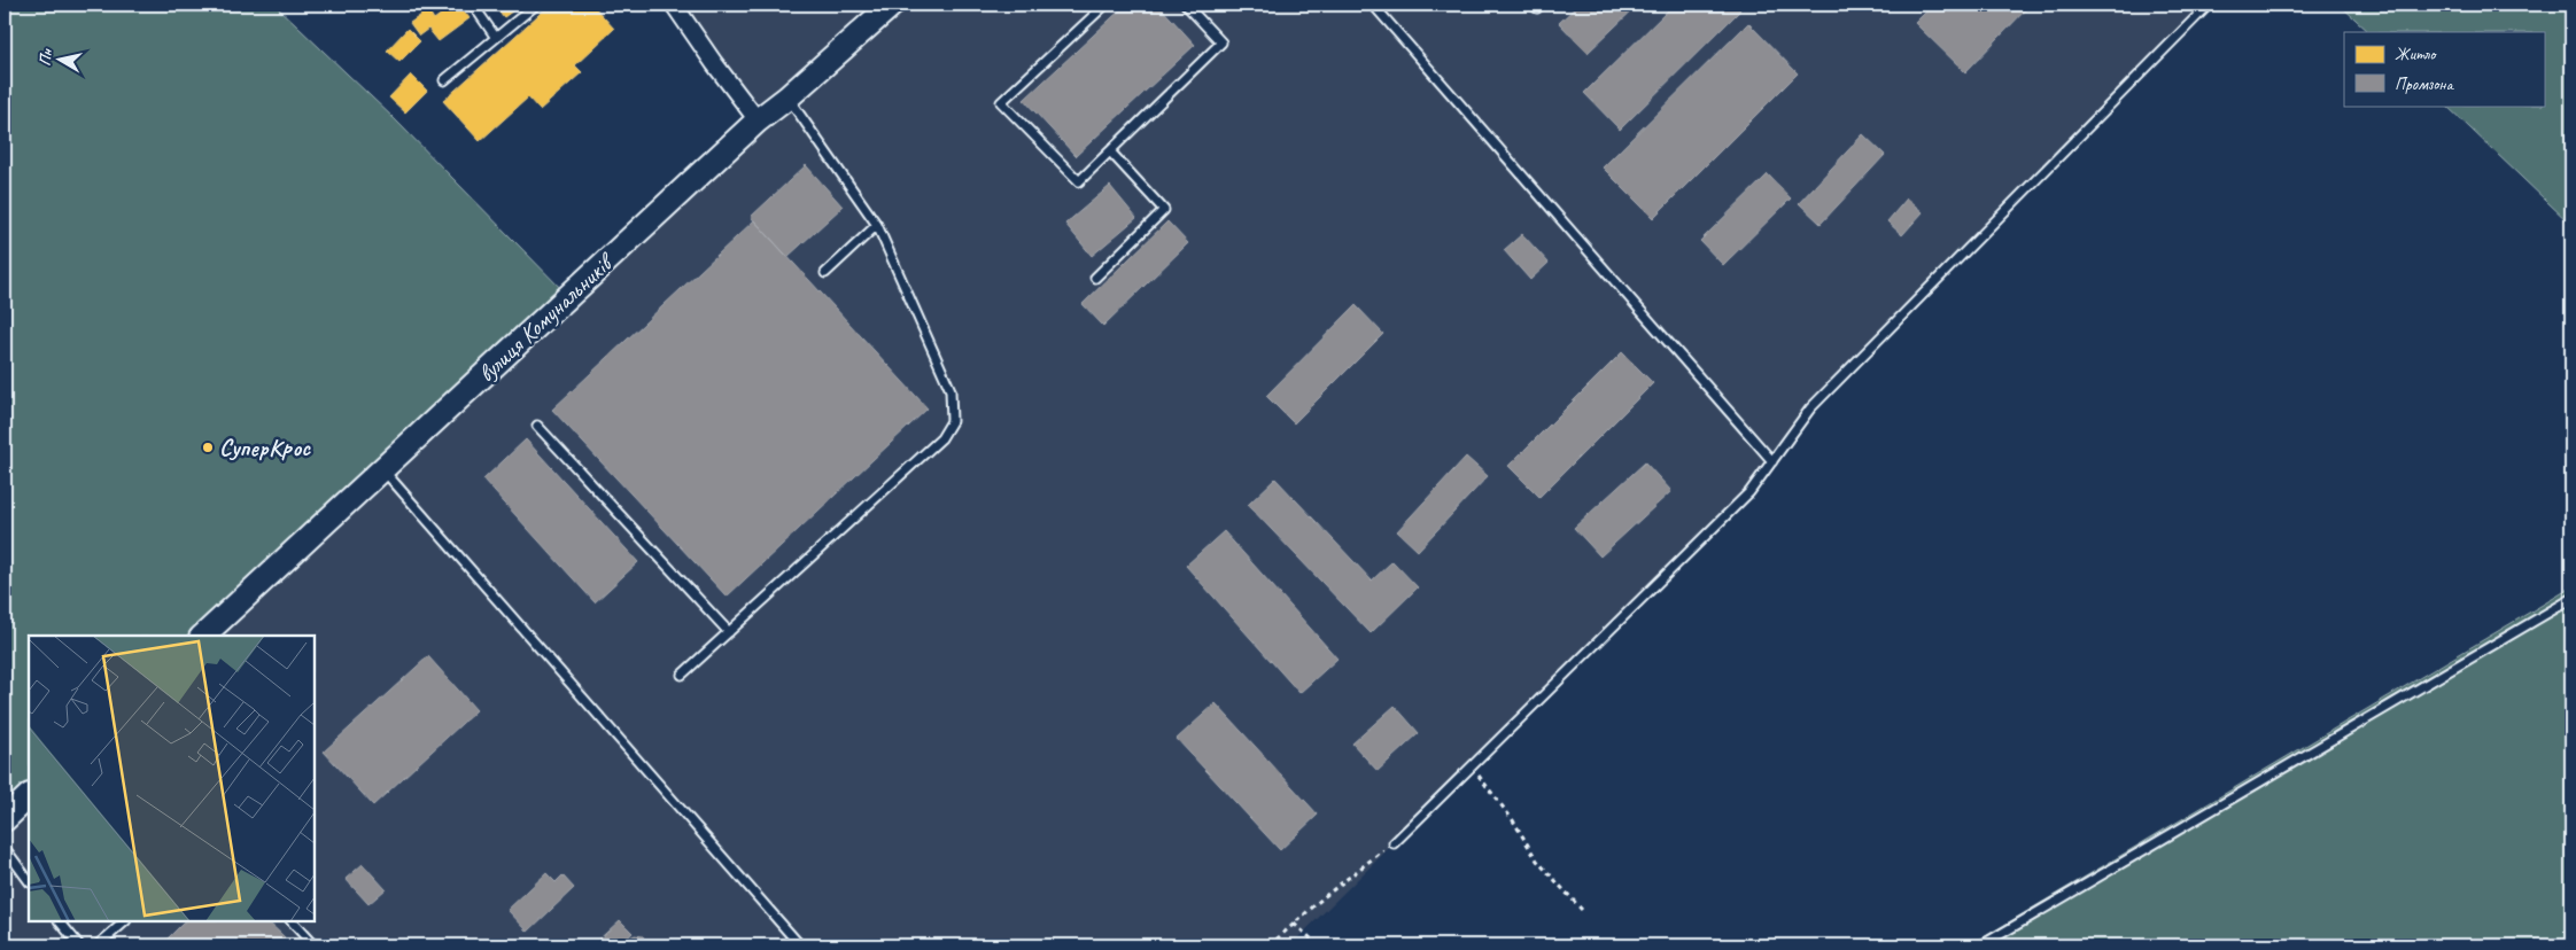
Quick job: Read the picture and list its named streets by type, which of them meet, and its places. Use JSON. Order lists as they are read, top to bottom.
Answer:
{
  "streets": {
    "street": ["вулиця Комунальників"]
  },
  "places": ["СуперКрос"],
  "legend": ["Житло", "Промзона"],
  "north": "left"
}
